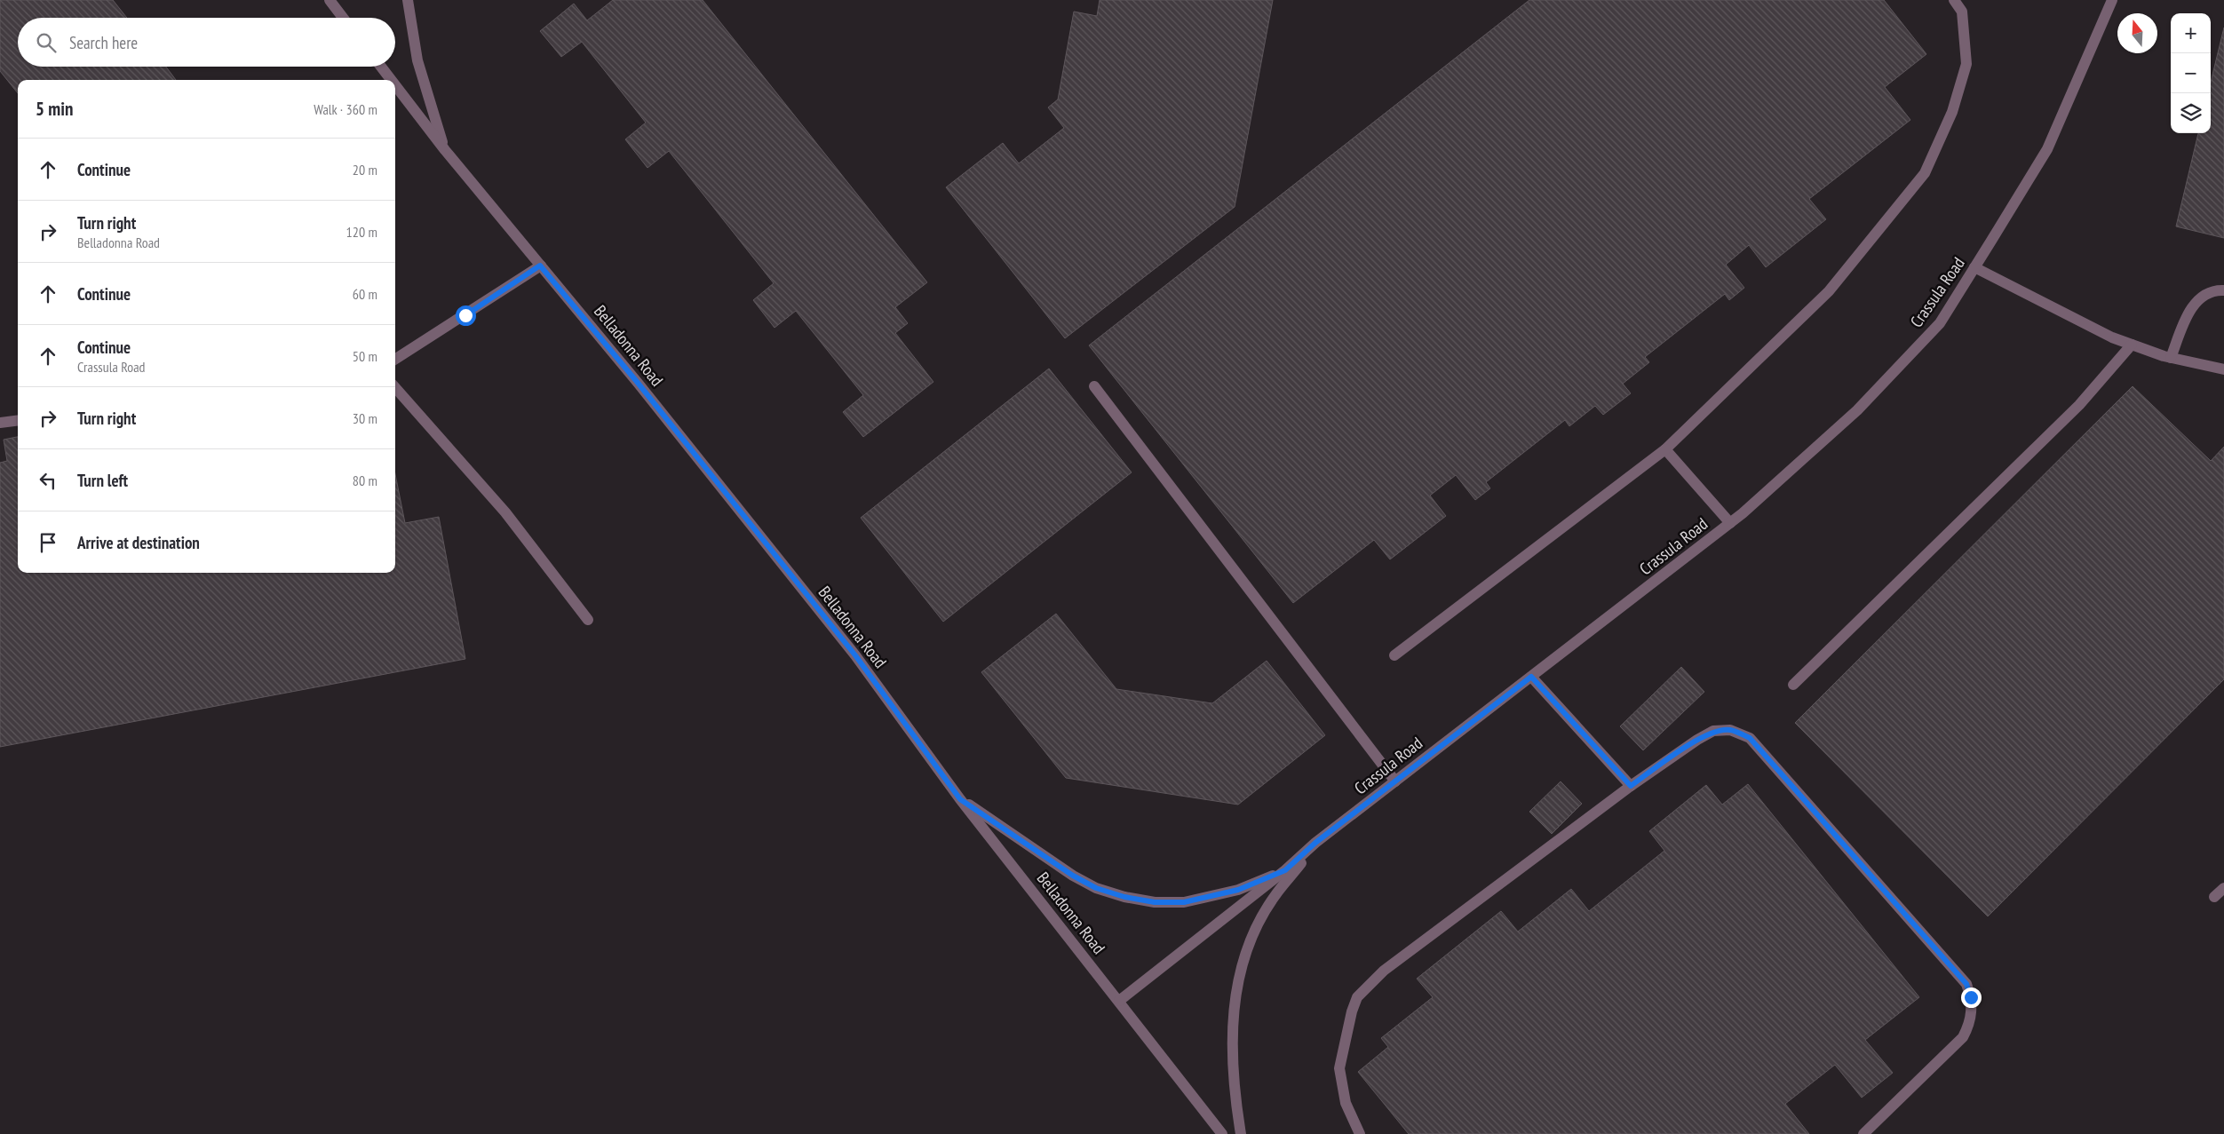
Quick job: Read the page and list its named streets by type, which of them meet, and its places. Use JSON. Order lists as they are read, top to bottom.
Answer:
{
  "streets": {
    "street": ["Crassula Road", "Belladonna Road"]
  },
  "crossings": [
    ["Crassula Road", "Belladonna Road"]
  ],
  "north": "top",
  "page": {
    "map_buttons": ["+", "−"],
    "search": "Search here",
    "heading": ["5 min", "Walk · 360 m"],
    "list": [
      ["Continue", "20 m"],
      ["Turn right", "Belladonna Road", "120 m"],
      ["Continue", "60 m"],
      ["Continue", "Crassula Road", "50 m"],
      ["Turn right", "30 m"],
      ["Turn left", "80 m"],
      "Arrive at destination"
    ]
  }
}
